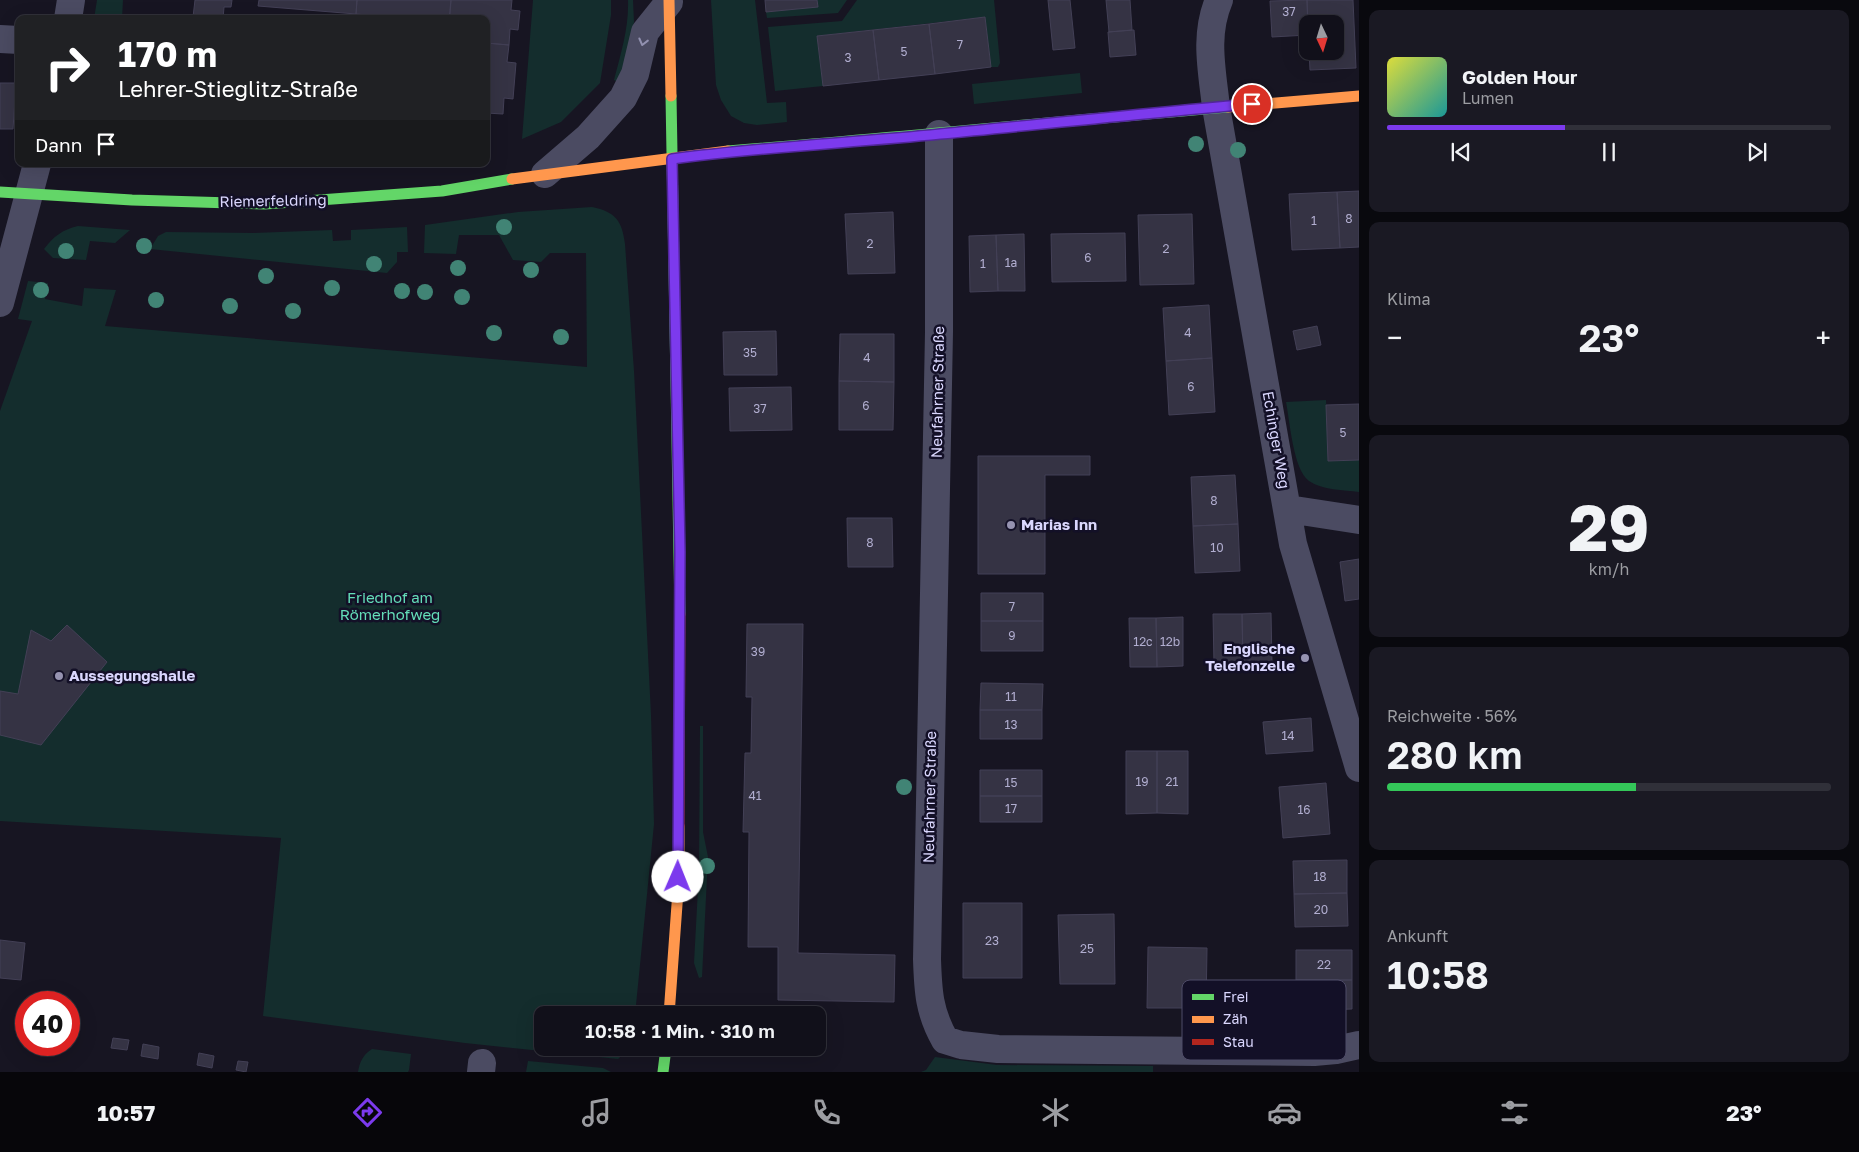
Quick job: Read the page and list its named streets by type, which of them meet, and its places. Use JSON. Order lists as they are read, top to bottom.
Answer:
{
  "streets": {
    "street": ["Riemerfeldring", "Neufahrner Straße", "Echinger Weg"]
  },
  "crossings": [
    ["Riemerfeldring", "Neufahrner Straße"],
    ["Riemerfeldring", "Echinger Weg"]
  ],
  "parks": ["Friedhof am Römerhofweg"],
  "places": ["Marias Inn", "Englische Telefonzelle", "Aussegungshalle"],
  "house_numbers": [
    "37",
    "7",
    "5",
    "3",
    "8",
    "1",
    "2",
    "2",
    "6",
    "1a",
    "1",
    "4",
    "35",
    "4",
    "6",
    "6",
    "37",
    "5",
    "8",
    "8",
    "10",
    "7",
    "9",
    "12c",
    "12b",
    "39",
    "11",
    "13",
    "14",
    "19",
    "21",
    "15",
    "41",
    "17",
    "16",
    "18",
    "20",
    "23",
    "25",
    "22"
  ],
  "legend": ["Frei", "Zäh", "Stau"],
  "north": "bottom",
  "page": {
    "turn": ["170 m", "Lehrer-Stieglitz-Straße"],
    "song": ["Golden Hour", "Lumen"],
    "then": "Dann",
    "tile": [
      "Klima",
      ["29", "km/h"],
      ["Reichweite · 56%", "280 km"],
      ["Ankunft", "10:58"]
    ],
    "heat": ["−", "23°", "+"],
    "limit": "40",
    "trip": "10:58 · 1 Min. · 310 m",
    "tabs": ["10:57", "23°"]
  }
}
